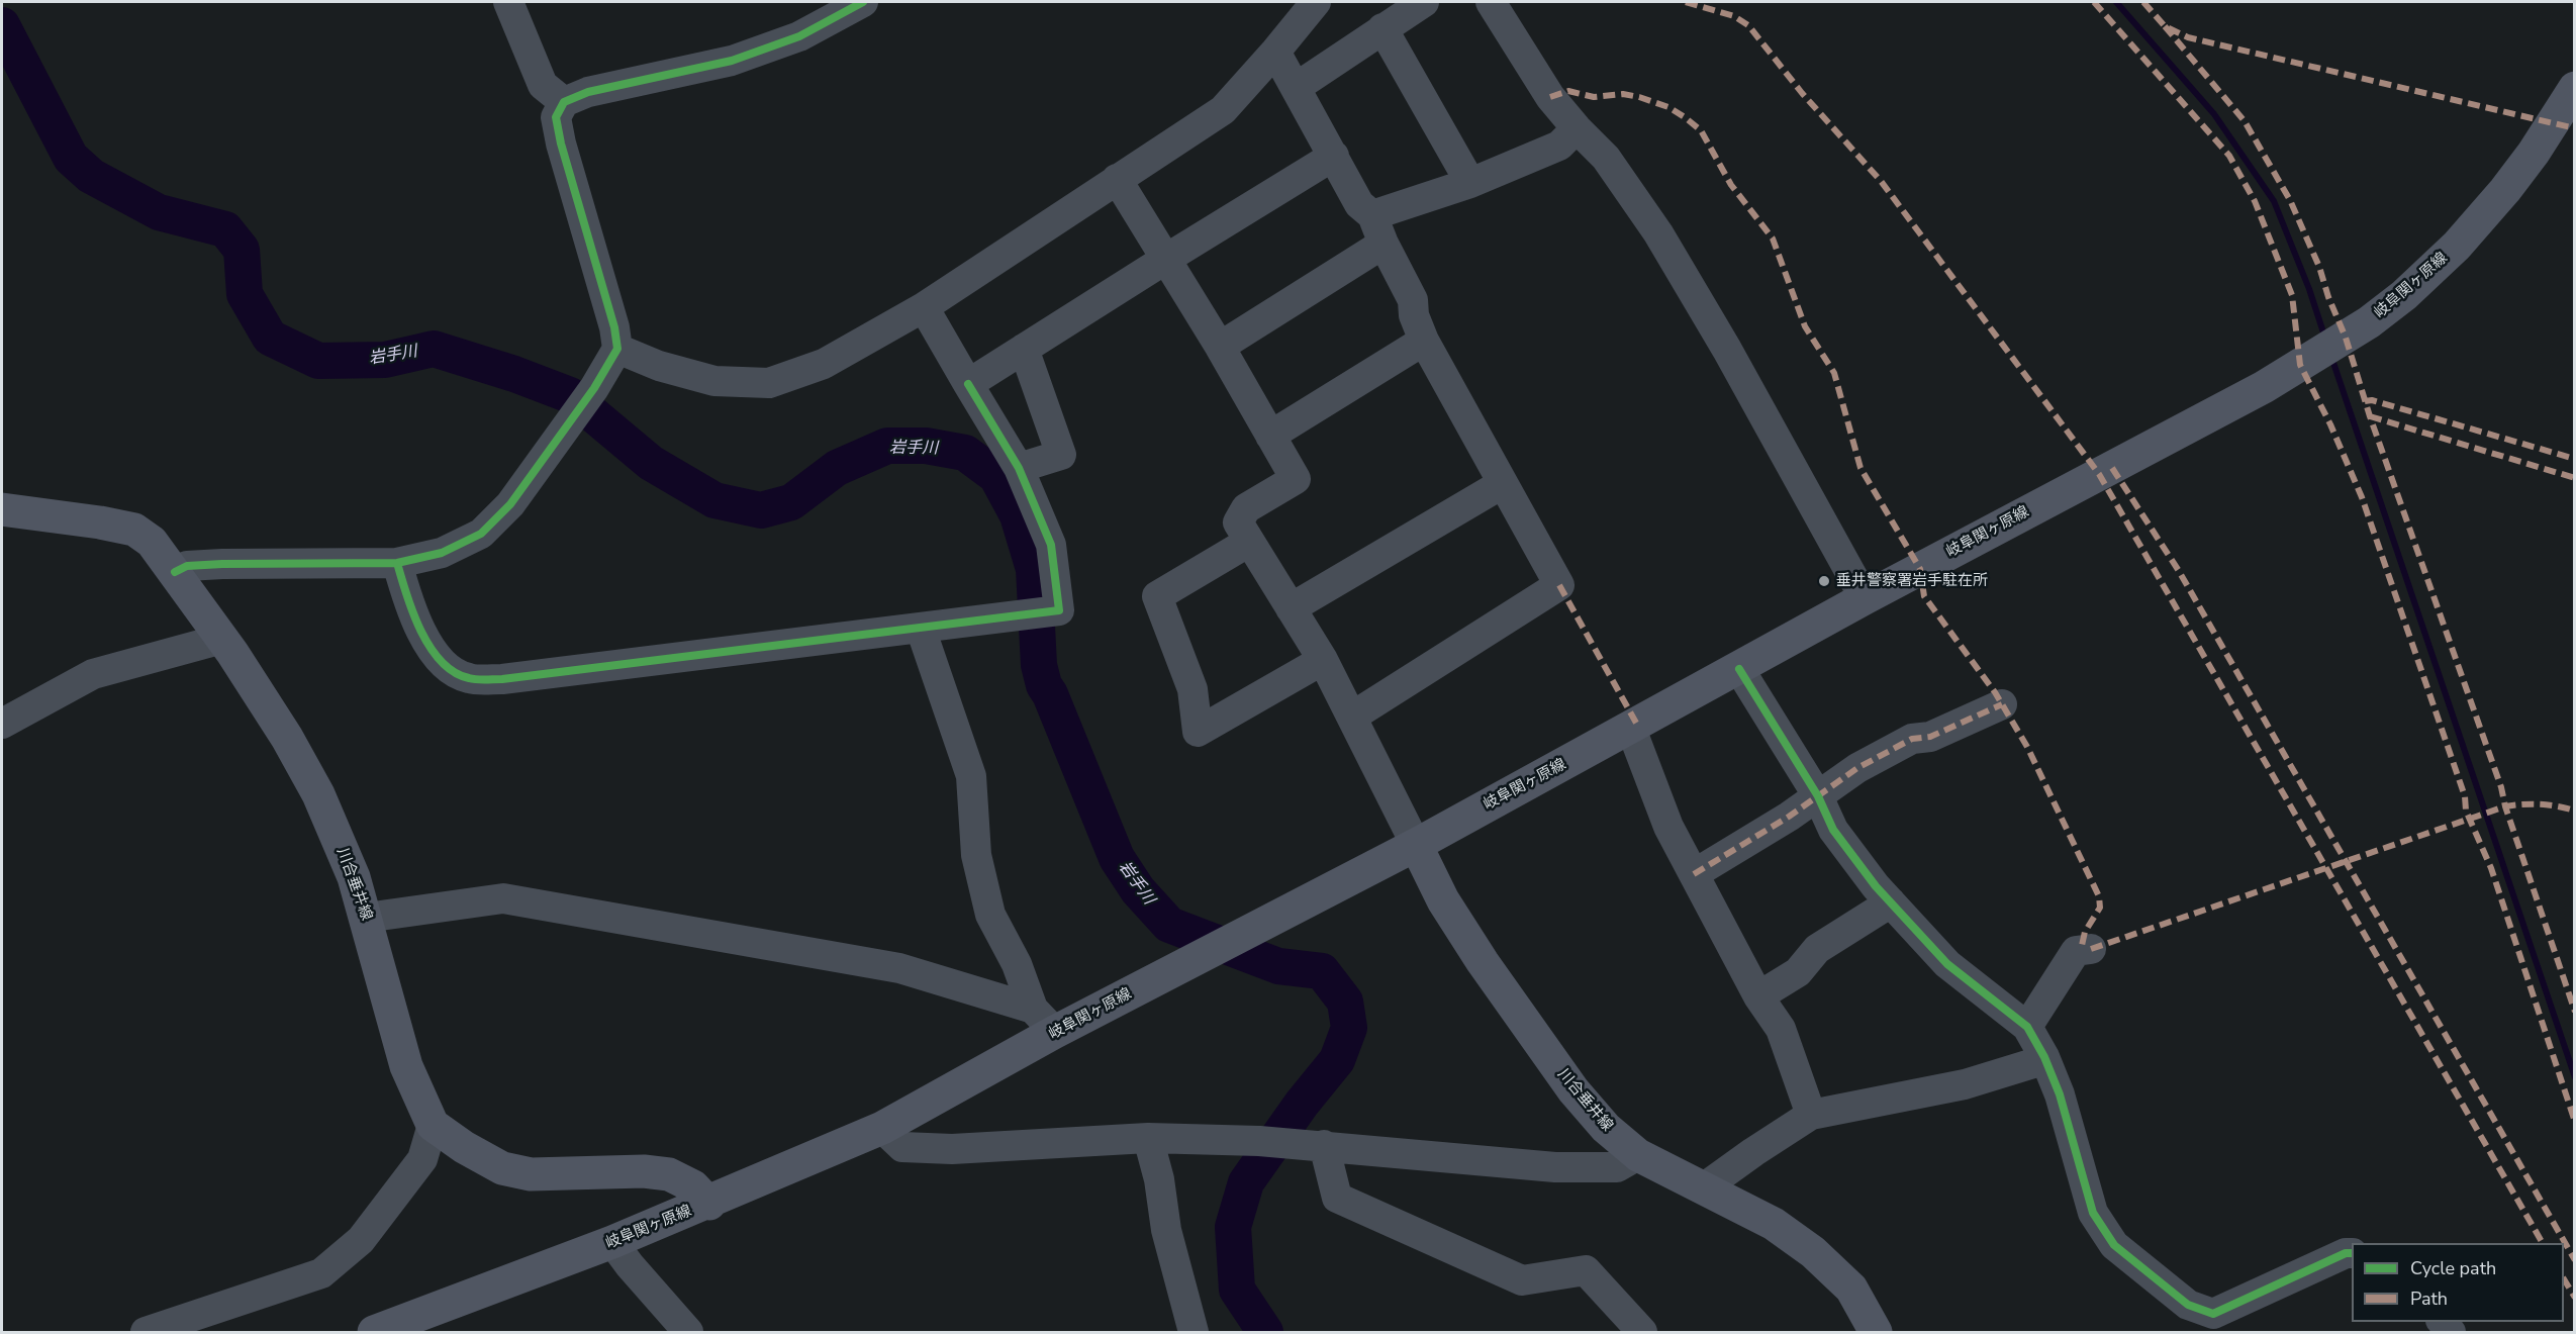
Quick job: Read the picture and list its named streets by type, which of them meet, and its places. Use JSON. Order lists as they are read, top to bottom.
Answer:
{
  "streets": {
    "main road": ["岐阜関ヶ原線", "川合垂井線"]
  },
  "crossings": [
    ["岐阜関ヶ原線", "川合垂井線"]
  ],
  "water": ["岩手川"],
  "places": ["垂井警察署岩手駐在所"],
  "legend": ["Cycle path", "Path"]
}
